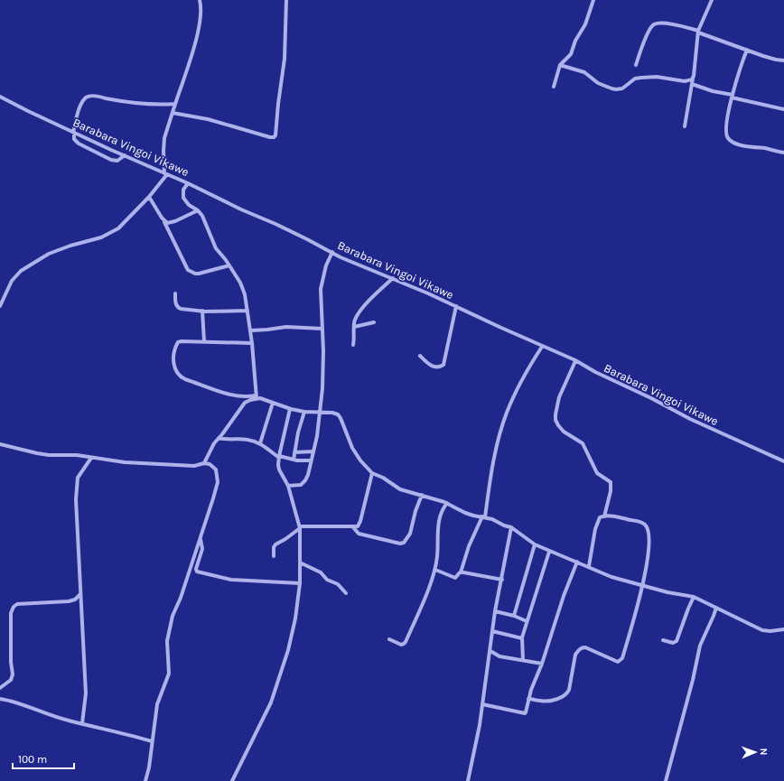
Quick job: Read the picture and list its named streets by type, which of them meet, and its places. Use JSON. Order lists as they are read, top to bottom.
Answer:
{
  "streets": {
    "street": ["Barabara Vingoi Vikawe"]
  },
  "scale_bar": "100 m",
  "north": "right"
}
